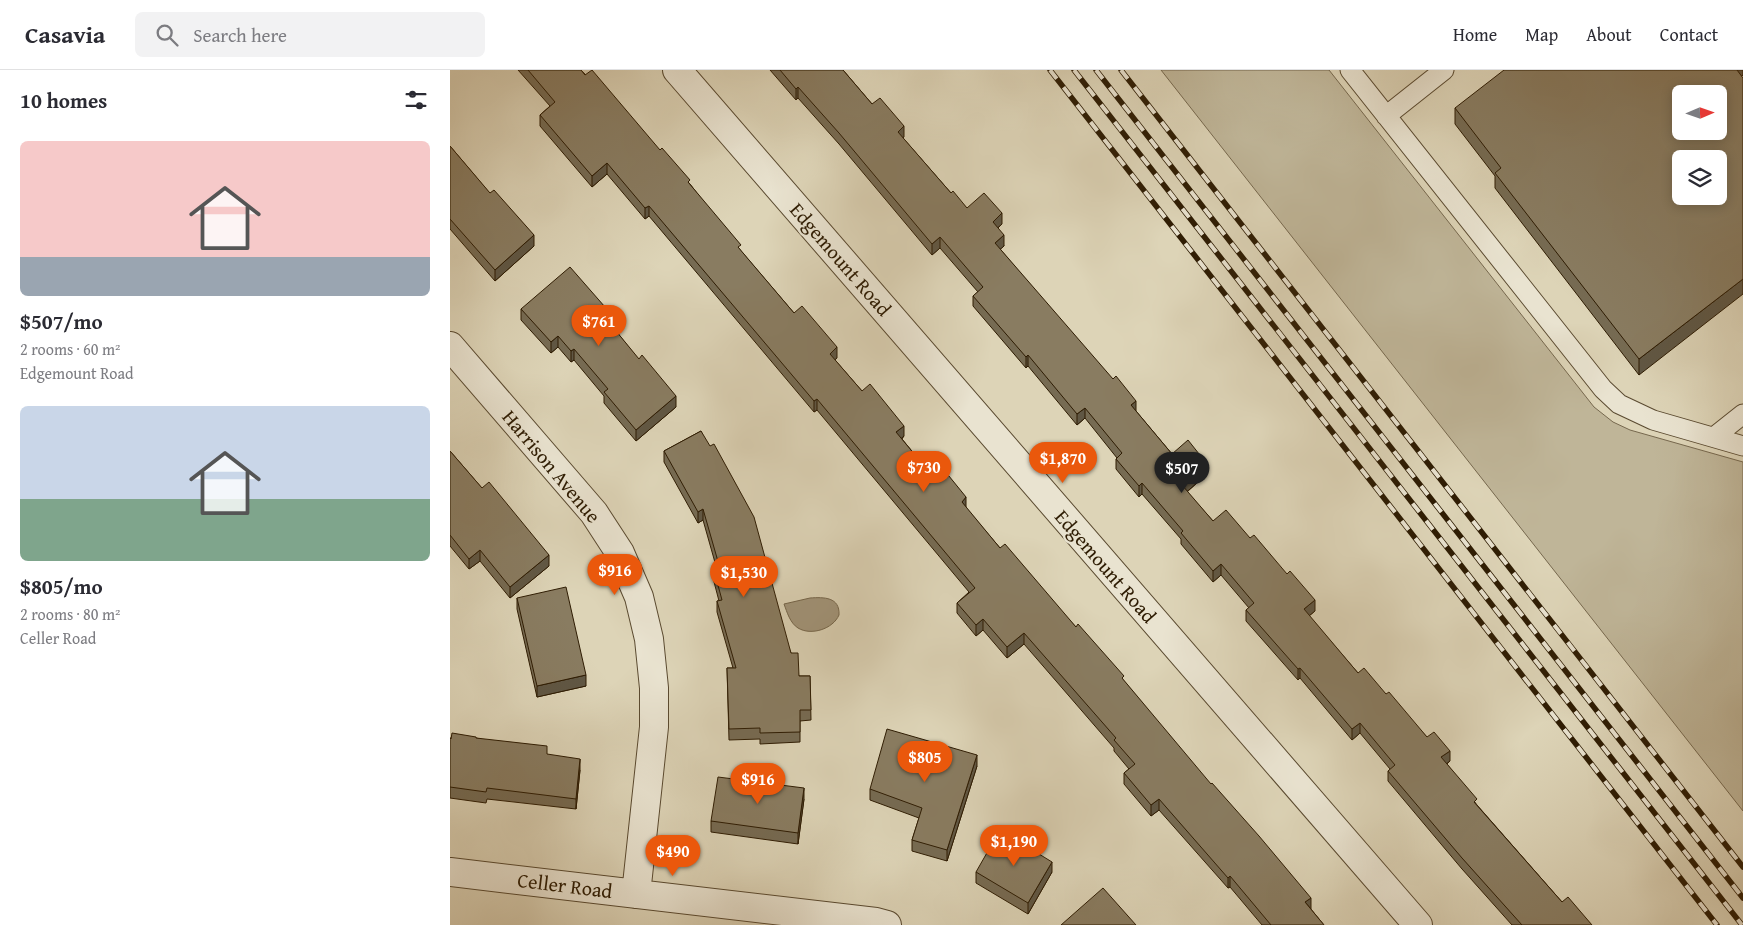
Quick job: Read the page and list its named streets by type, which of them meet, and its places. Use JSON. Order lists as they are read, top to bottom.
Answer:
{
  "streets": {
    "street": ["Edgemount Road", "Harrison Avenue", "Celler Road"]
  },
  "crossings": [
    ["Harrison Avenue", "Celler Road"]
  ],
  "north": "right",
  "page": {
    "header": "Casavia",
    "search": "Search here",
    "nav": [
      "Home",
      "Map",
      "About",
      "Contact"
    ],
    "heading": "10 homes",
    "list": [
      {
        "name": "$507/mo",
        "note": "2 rooms · 60 m² · Edgemount Road"
      },
      {
        "name": "$805/mo",
        "note": "2 rooms · 80 m² · Celler Road"
      }
    ],
    "price": [
      "$761",
      "$1,870",
      "$730",
      "$507",
      "$916",
      "$1,530",
      "$805",
      "$916",
      "$1,190",
      "$490"
    ]
  }
}
